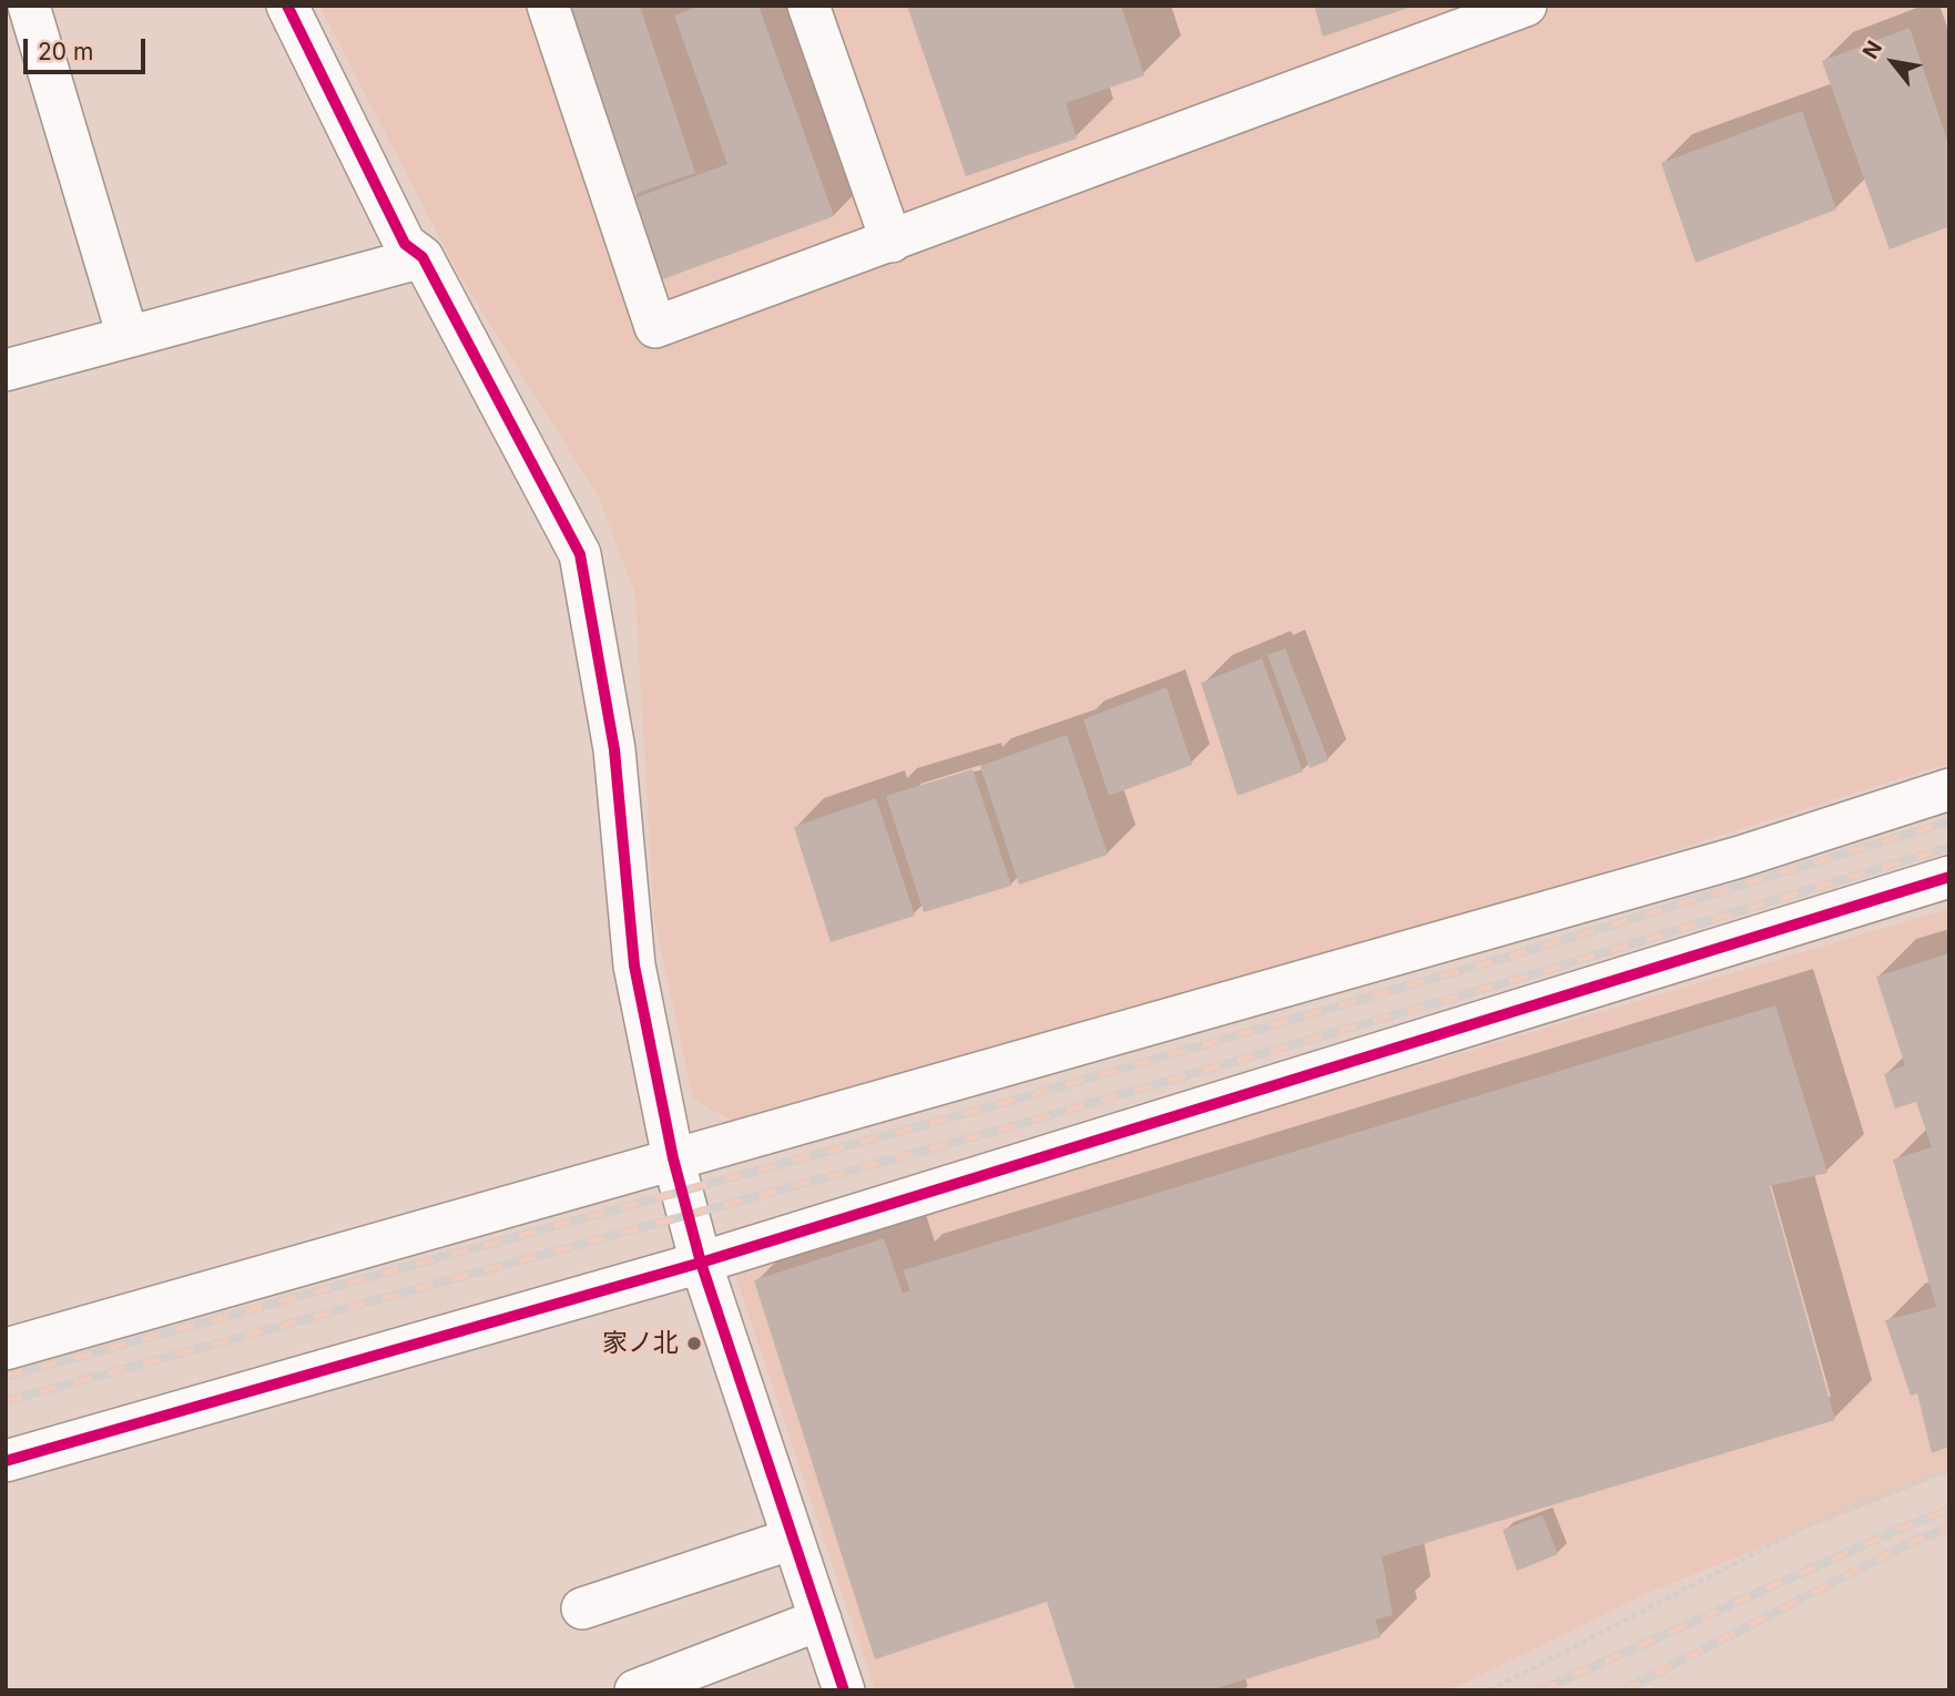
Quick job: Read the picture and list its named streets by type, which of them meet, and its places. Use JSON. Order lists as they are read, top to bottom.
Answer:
{
  "places": ["家ノ北"],
  "scale_bar": "20 m",
  "north": "top left"
}
